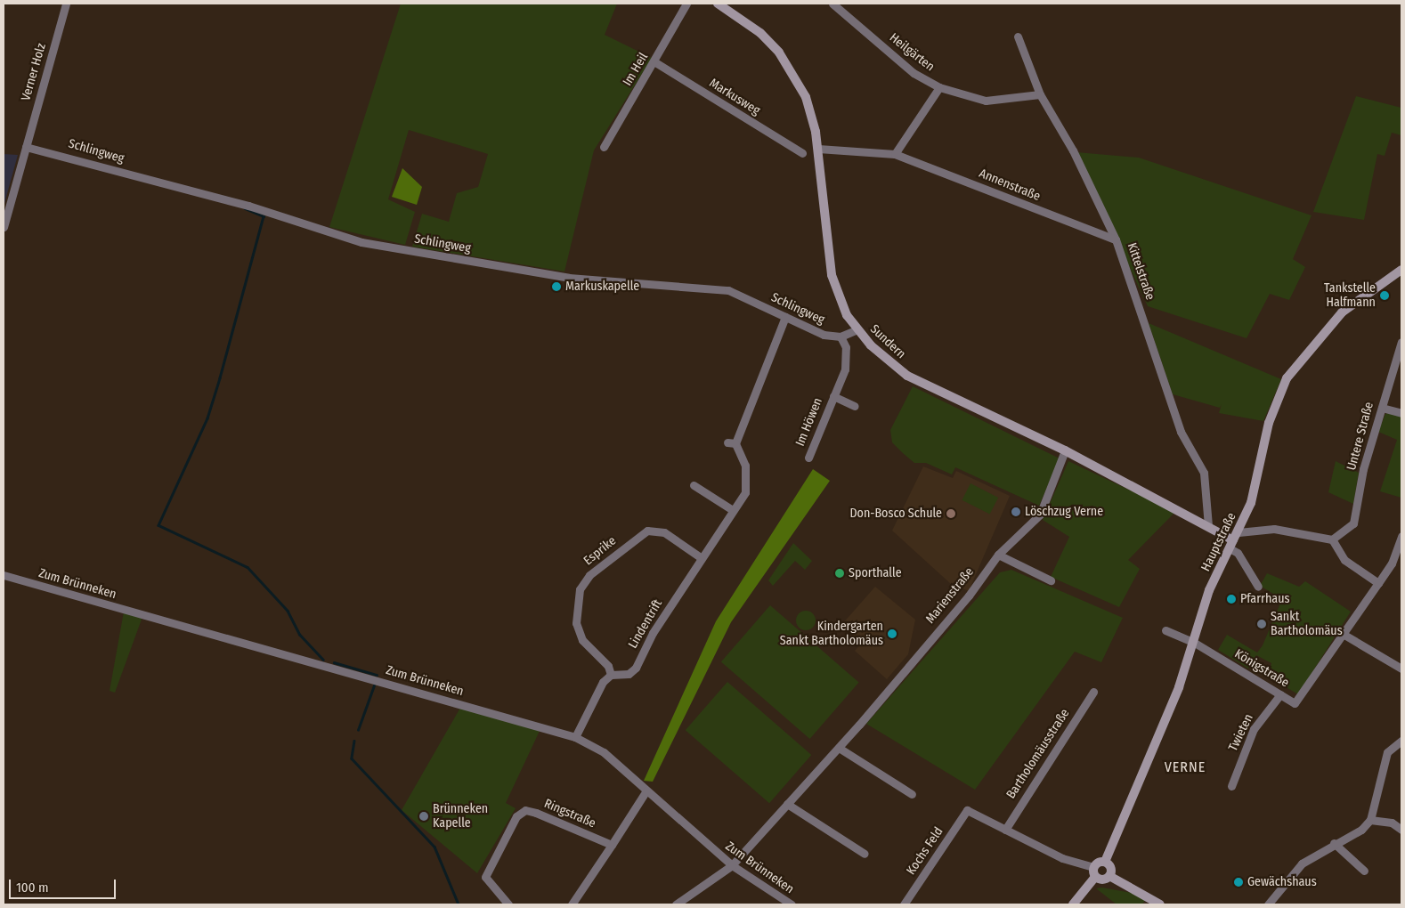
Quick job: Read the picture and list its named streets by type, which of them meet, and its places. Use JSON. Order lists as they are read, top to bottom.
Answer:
{
  "streets": {
    "street": [
      "Heilgärten",
      "Im Heil",
      "Verner Holz",
      "Markusweg",
      "Schlingweg",
      "Annenstraße",
      "Kittelstraße",
      "Sundern",
      "Im Höwen",
      "Untere Straße",
      "Hauptstraße",
      "Esprike",
      "Zum Brünneken",
      "Marienstraße",
      "Lindentrift",
      "Königstraße",
      "Twieten",
      "Bartholomäusstraße",
      "Ringstraße",
      "Kochs Feld"
    ]
  },
  "crossings": [
    ["Heilgärten", "Kittelstraße"],
    ["Im Heil", "Markusweg"],
    ["Verner Holz", "Schlingweg"],
    ["Schlingweg", "Im Höwen"],
    ["Schlingweg", "Lindentrift"],
    ["Annenstraße", "Kittelstraße"],
    ["Annenstraße", "Sundern"],
    ["Kittelstraße", "Sundern"],
    ["Sundern", "Hauptstraße"],
    ["Sundern", "Marienstraße"],
    ["Hauptstraße", "Königstraße"],
    ["Esprike", "Lindentrift"],
    ["Zum Brünneken", "Marienstraße"],
    ["Königstraße", "Twieten"],
    ["Bartholomäusstraße", "Kochs Feld"]
  ],
  "districts": ["VERNE"],
  "places": [
    "Markuskapelle",
    "Tankstelle Halfmann",
    "Löschzug Verne",
    "Don-Bosco Schule",
    "Sporthalle",
    "Pfarrhaus",
    "Sankt Bartholomäus",
    "Kindergarten Sankt Bartholomäus",
    "Brünneken Kapelle",
    "Gewächshaus"
  ],
  "scale_bar": "100 m"
}
